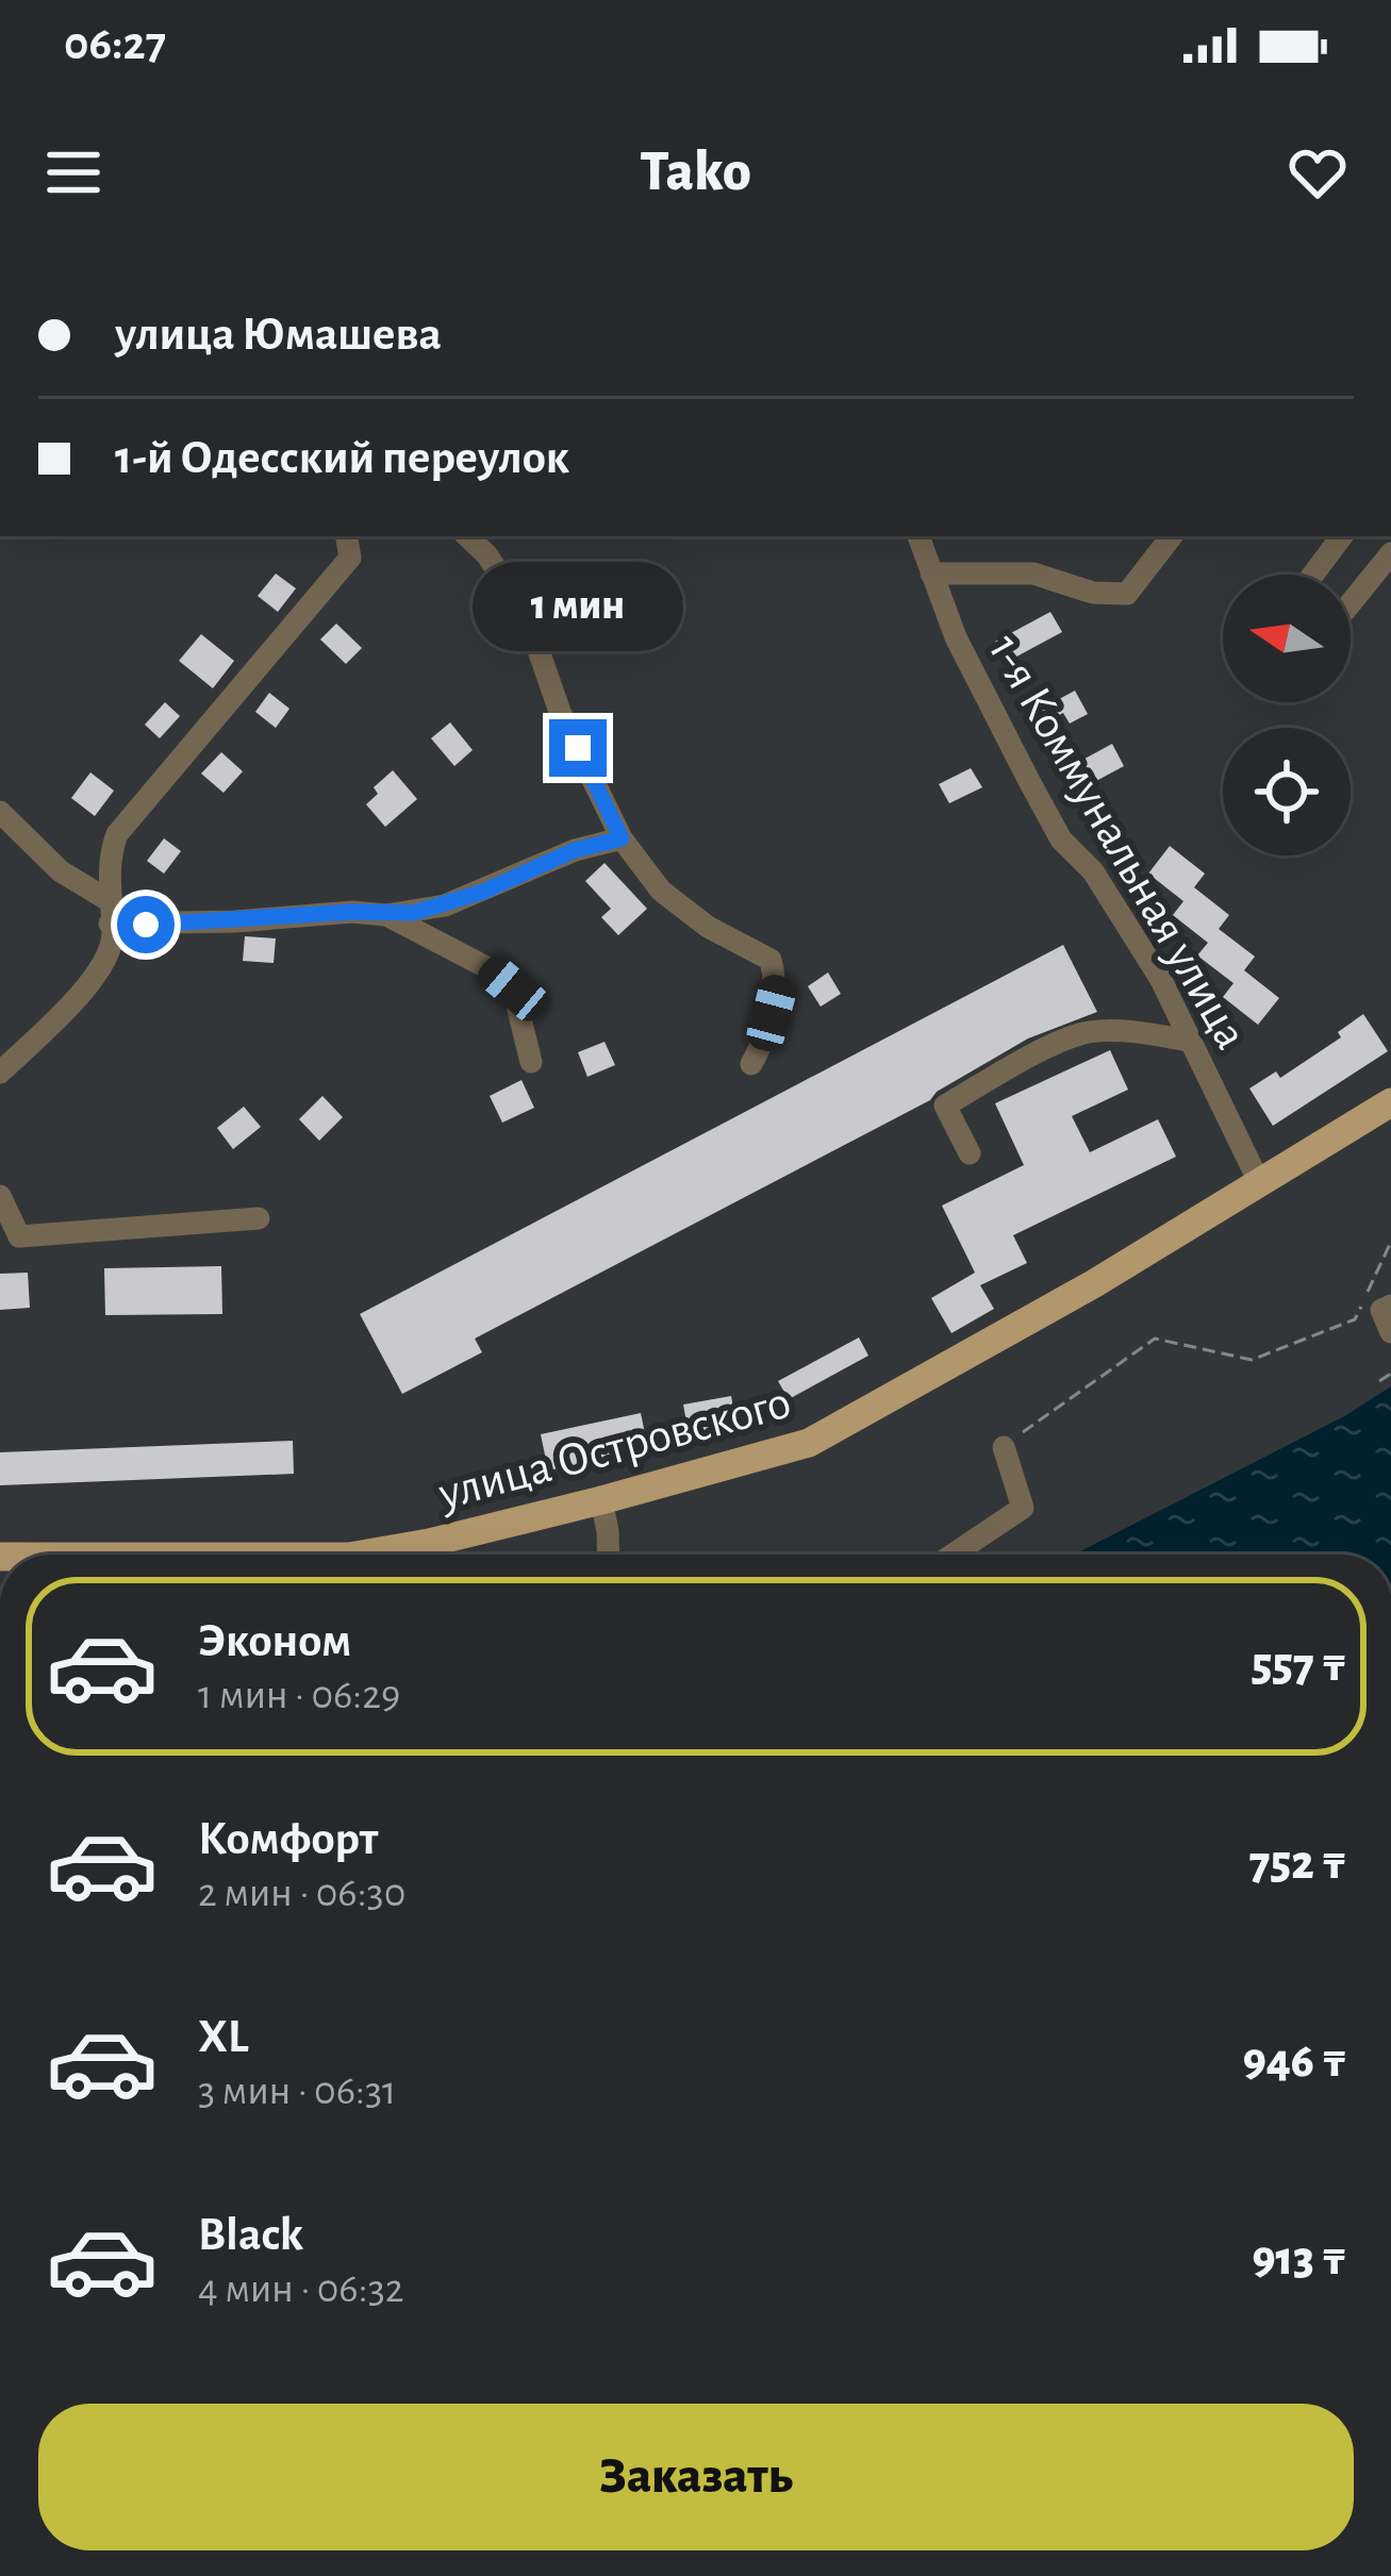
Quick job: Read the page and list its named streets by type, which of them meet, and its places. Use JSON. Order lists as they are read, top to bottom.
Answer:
{
  "streets": {
    "main road": ["улица Островского"],
    "street": ["1-я Коммунальная улица"]
  },
  "crossings": [
    ["1-я Коммунальная улица", "улица Островского"]
  ],
  "north": "left",
  "page": {
    "status": "06:27",
    "header": "Tako",
    "banner": ["улица Юмашева", "1-й Одесский переулок"],
    "bubble": "1 мин",
    "list": [
      {
        "name": "Эконом",
        "note": "1 мин · 06:29",
        "value": "557 ₸"
      },
      {
        "name": "Комфорт",
        "note": "2 мин · 06:30",
        "value": "752 ₸"
      },
      {
        "name": "XL",
        "note": "3 мин · 06:31",
        "value": "946 ₸"
      },
      {
        "name": "Black",
        "note": "4 мин · 06:32",
        "value": "913 ₸"
      }
    ],
    "buttons": "Заказать"
  }
}
